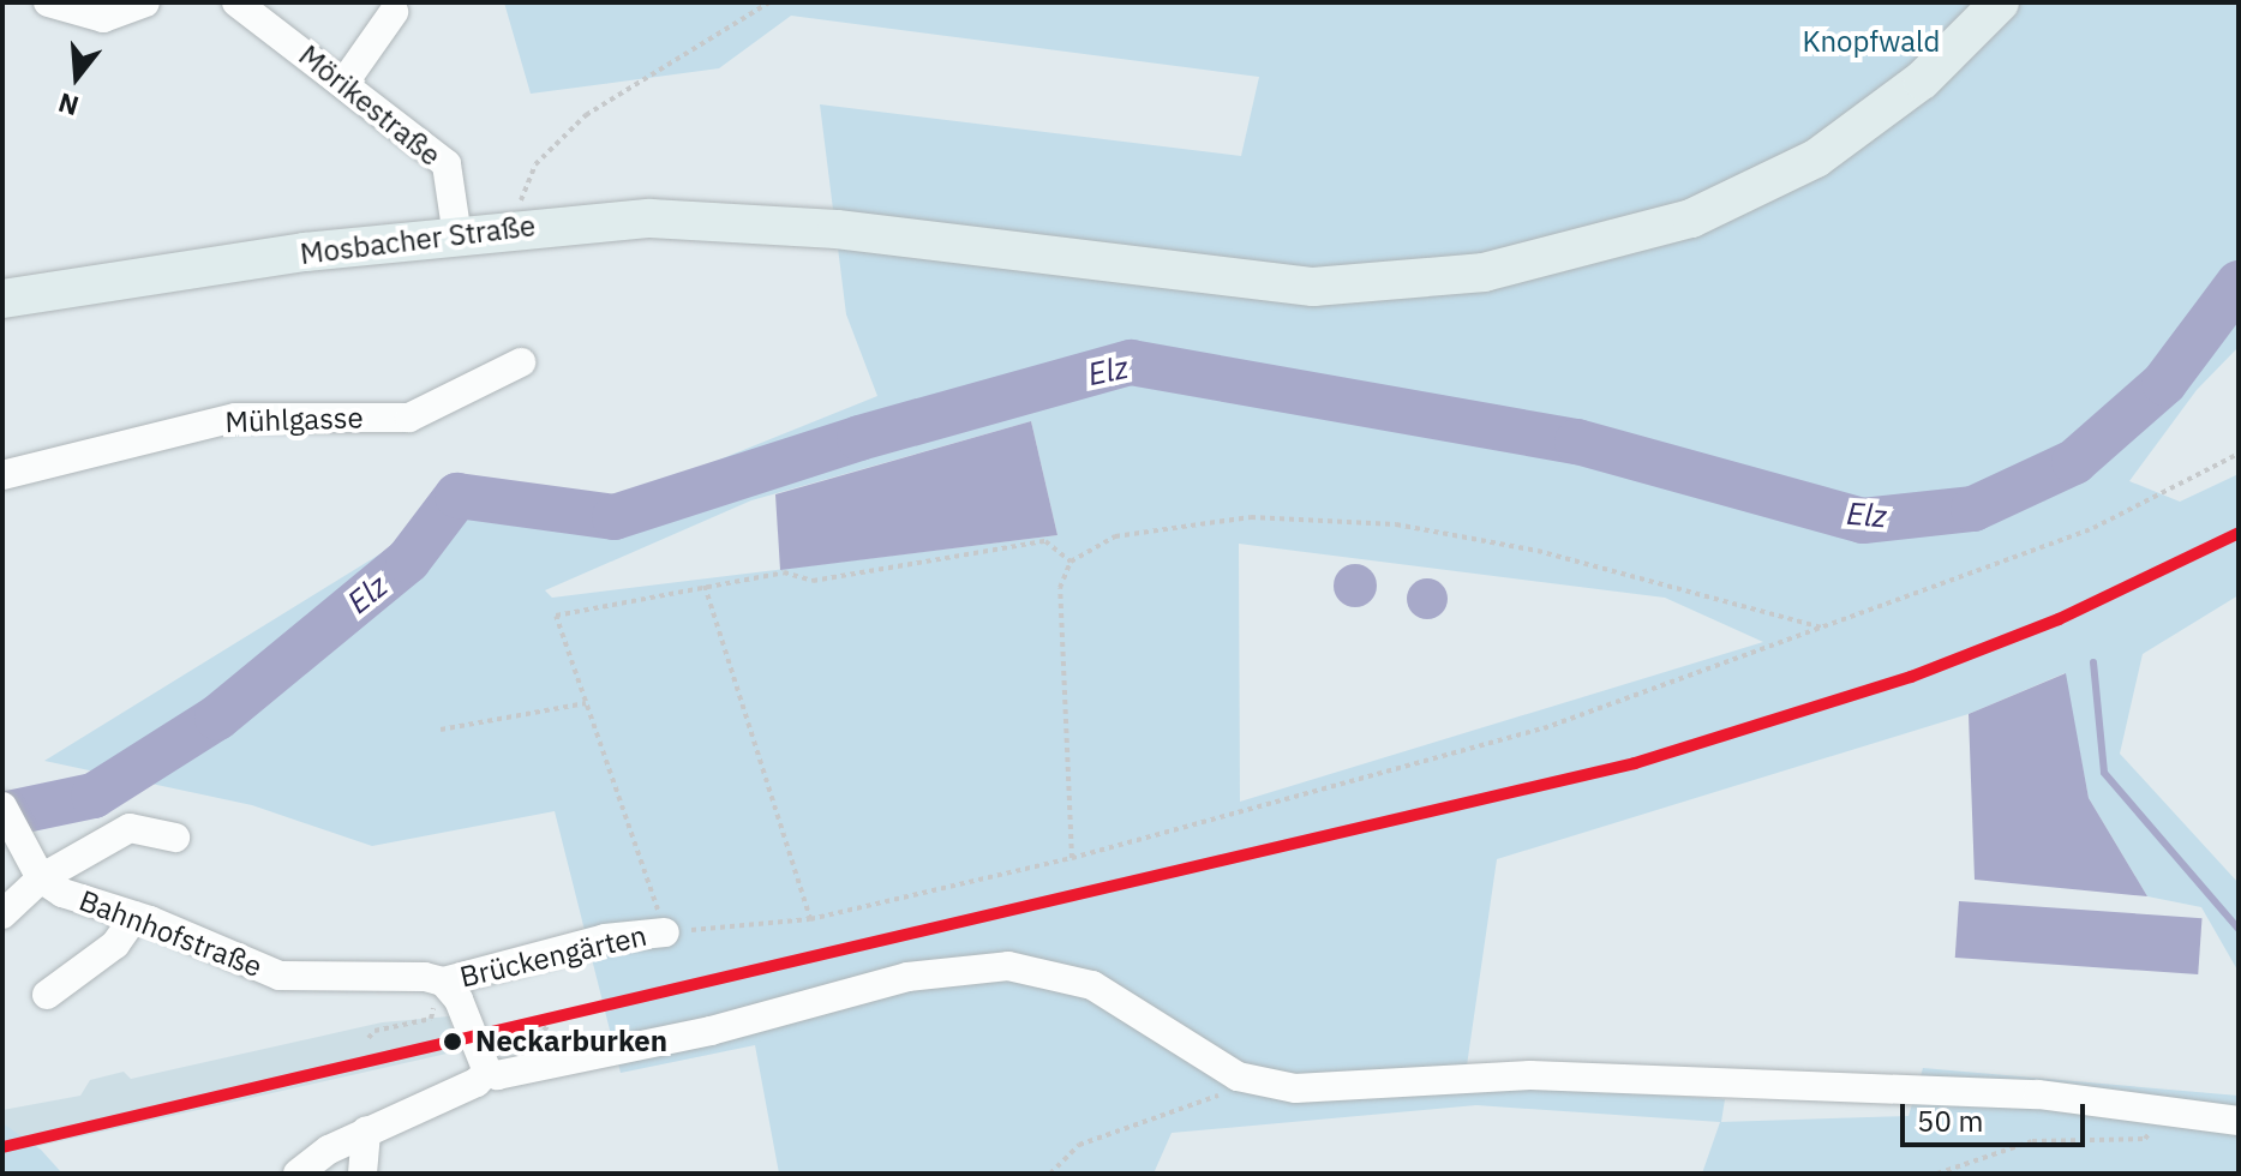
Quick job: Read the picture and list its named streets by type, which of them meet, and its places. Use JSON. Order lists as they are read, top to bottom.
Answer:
{
  "streets": {
    "main road": ["Mosbacher Straße"],
    "street": [
      "Mörikestraße",
      "Mühlgasse",
      "Bahnhofstraße",
      "Brückengärten"
    ]
  },
  "crossings": [
    ["Mörikestraße", "Mosbacher Straße"],
    ["Bahnhofstraße", "Brückengärten"]
  ],
  "water": ["Elz"],
  "parks": ["Knopfwald"],
  "places": ["Neckarburken"],
  "scale_bar": "50 m",
  "north": "bottom"
}
